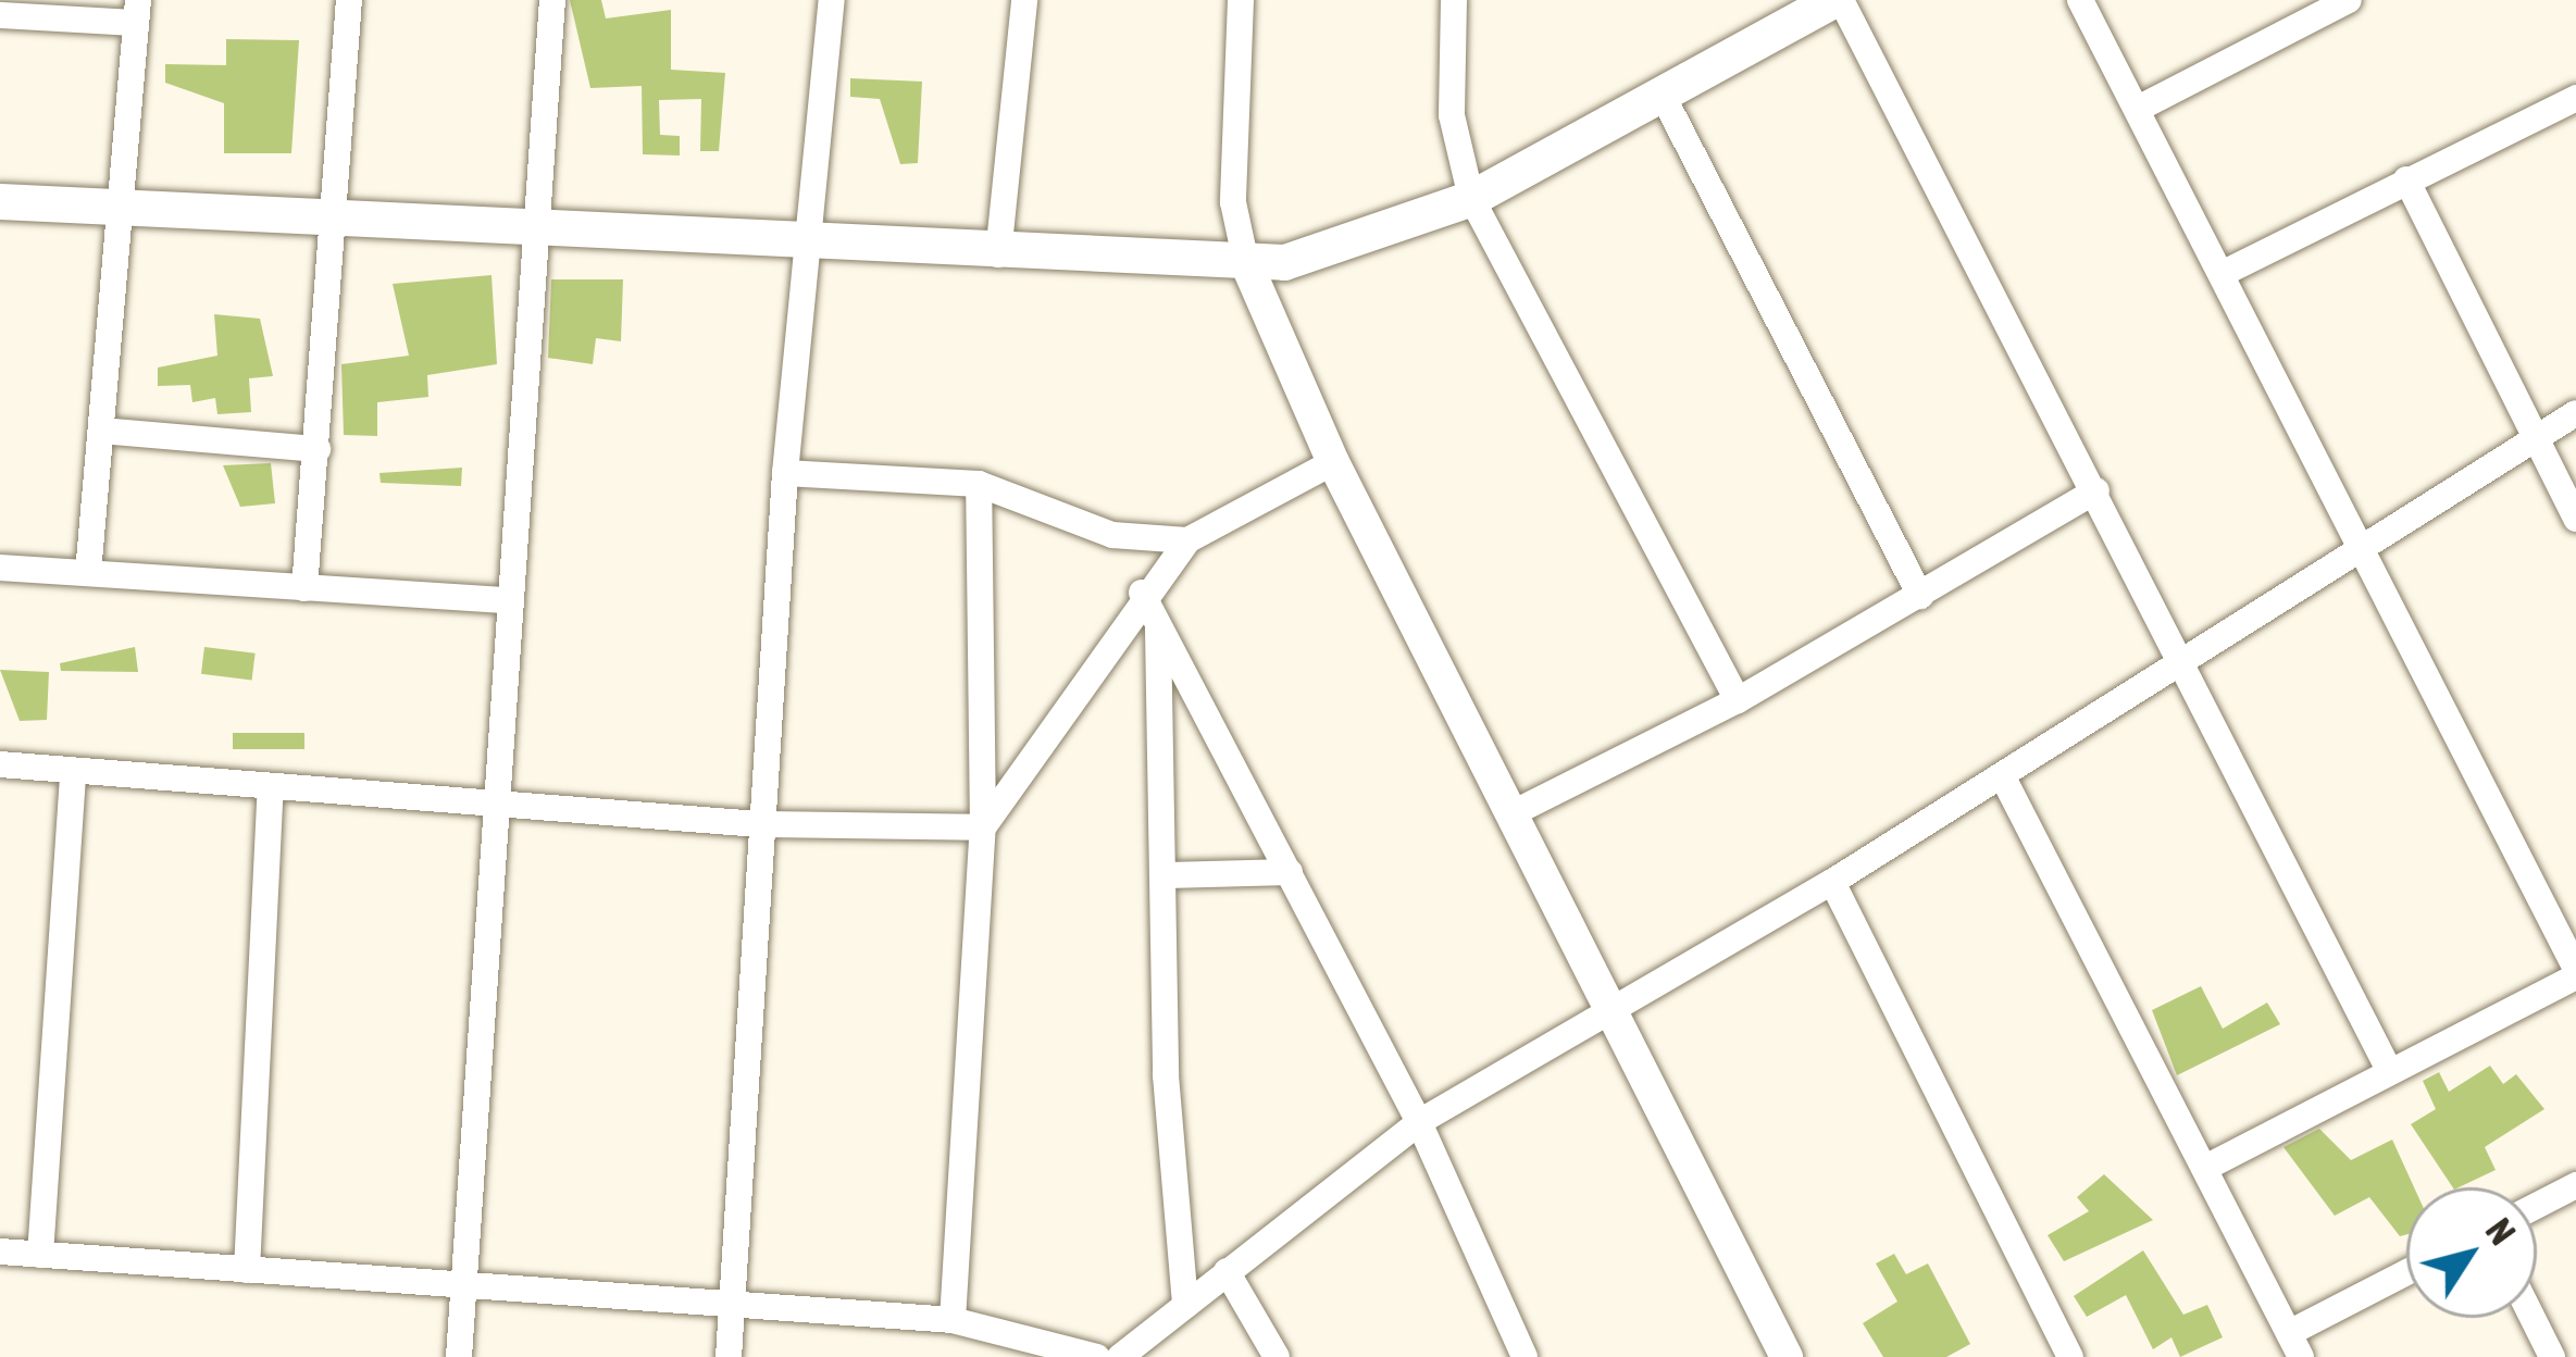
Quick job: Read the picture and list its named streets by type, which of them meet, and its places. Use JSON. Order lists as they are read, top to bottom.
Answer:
{
  "north": "top right"
}
